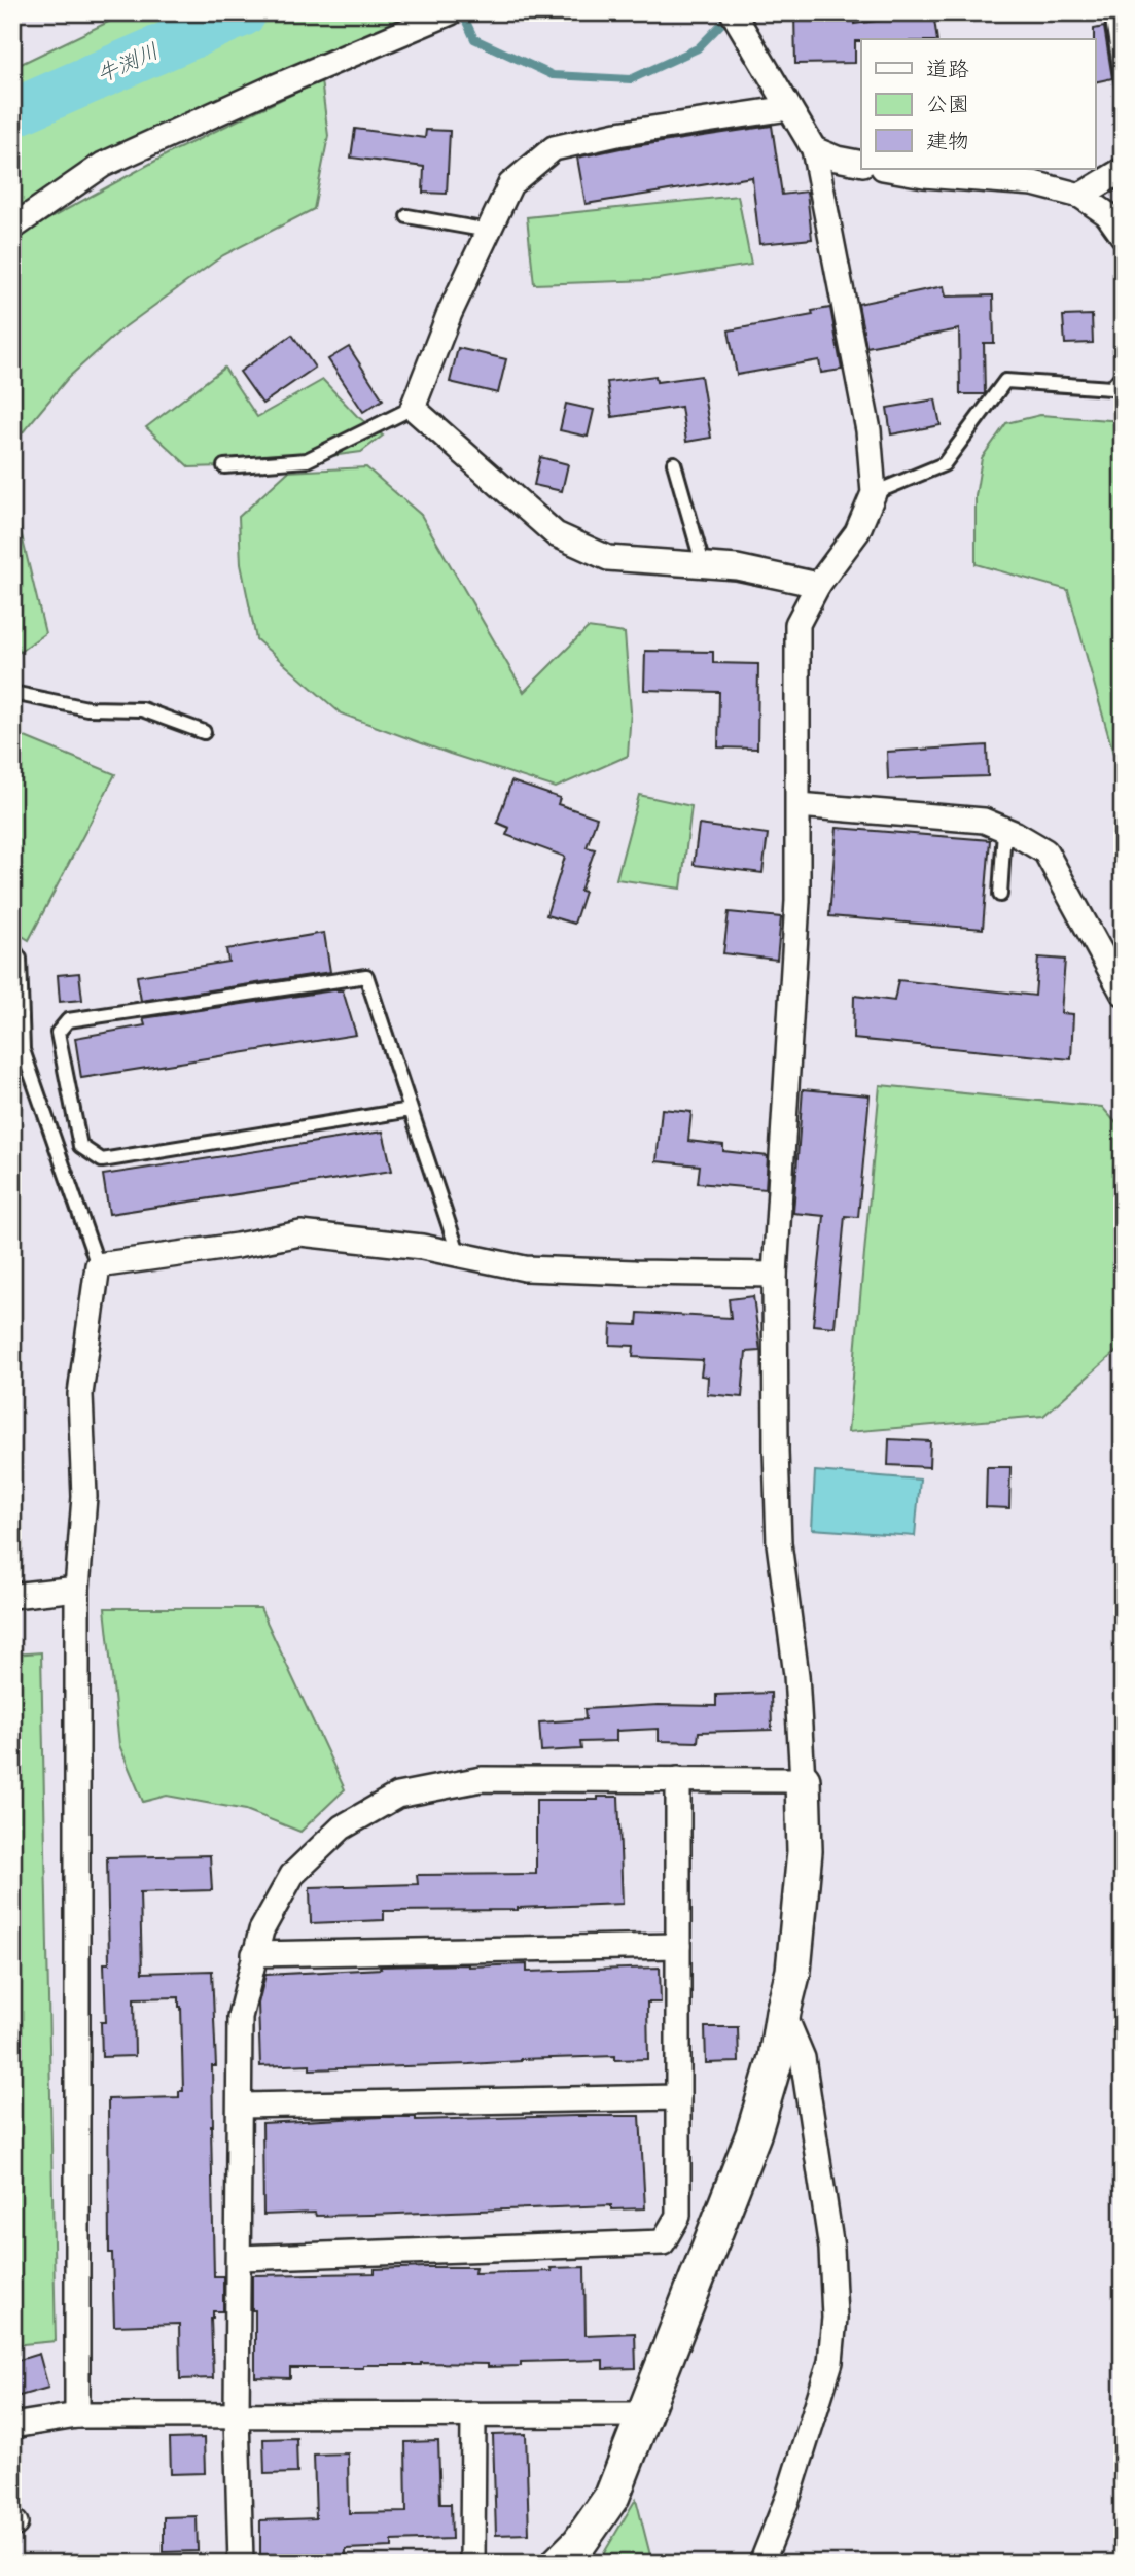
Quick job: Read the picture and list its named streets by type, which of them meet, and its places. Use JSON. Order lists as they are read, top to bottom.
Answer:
{
  "water": ["牛渕川"],
  "legend": ["道路", "公園", "建物"]
}
